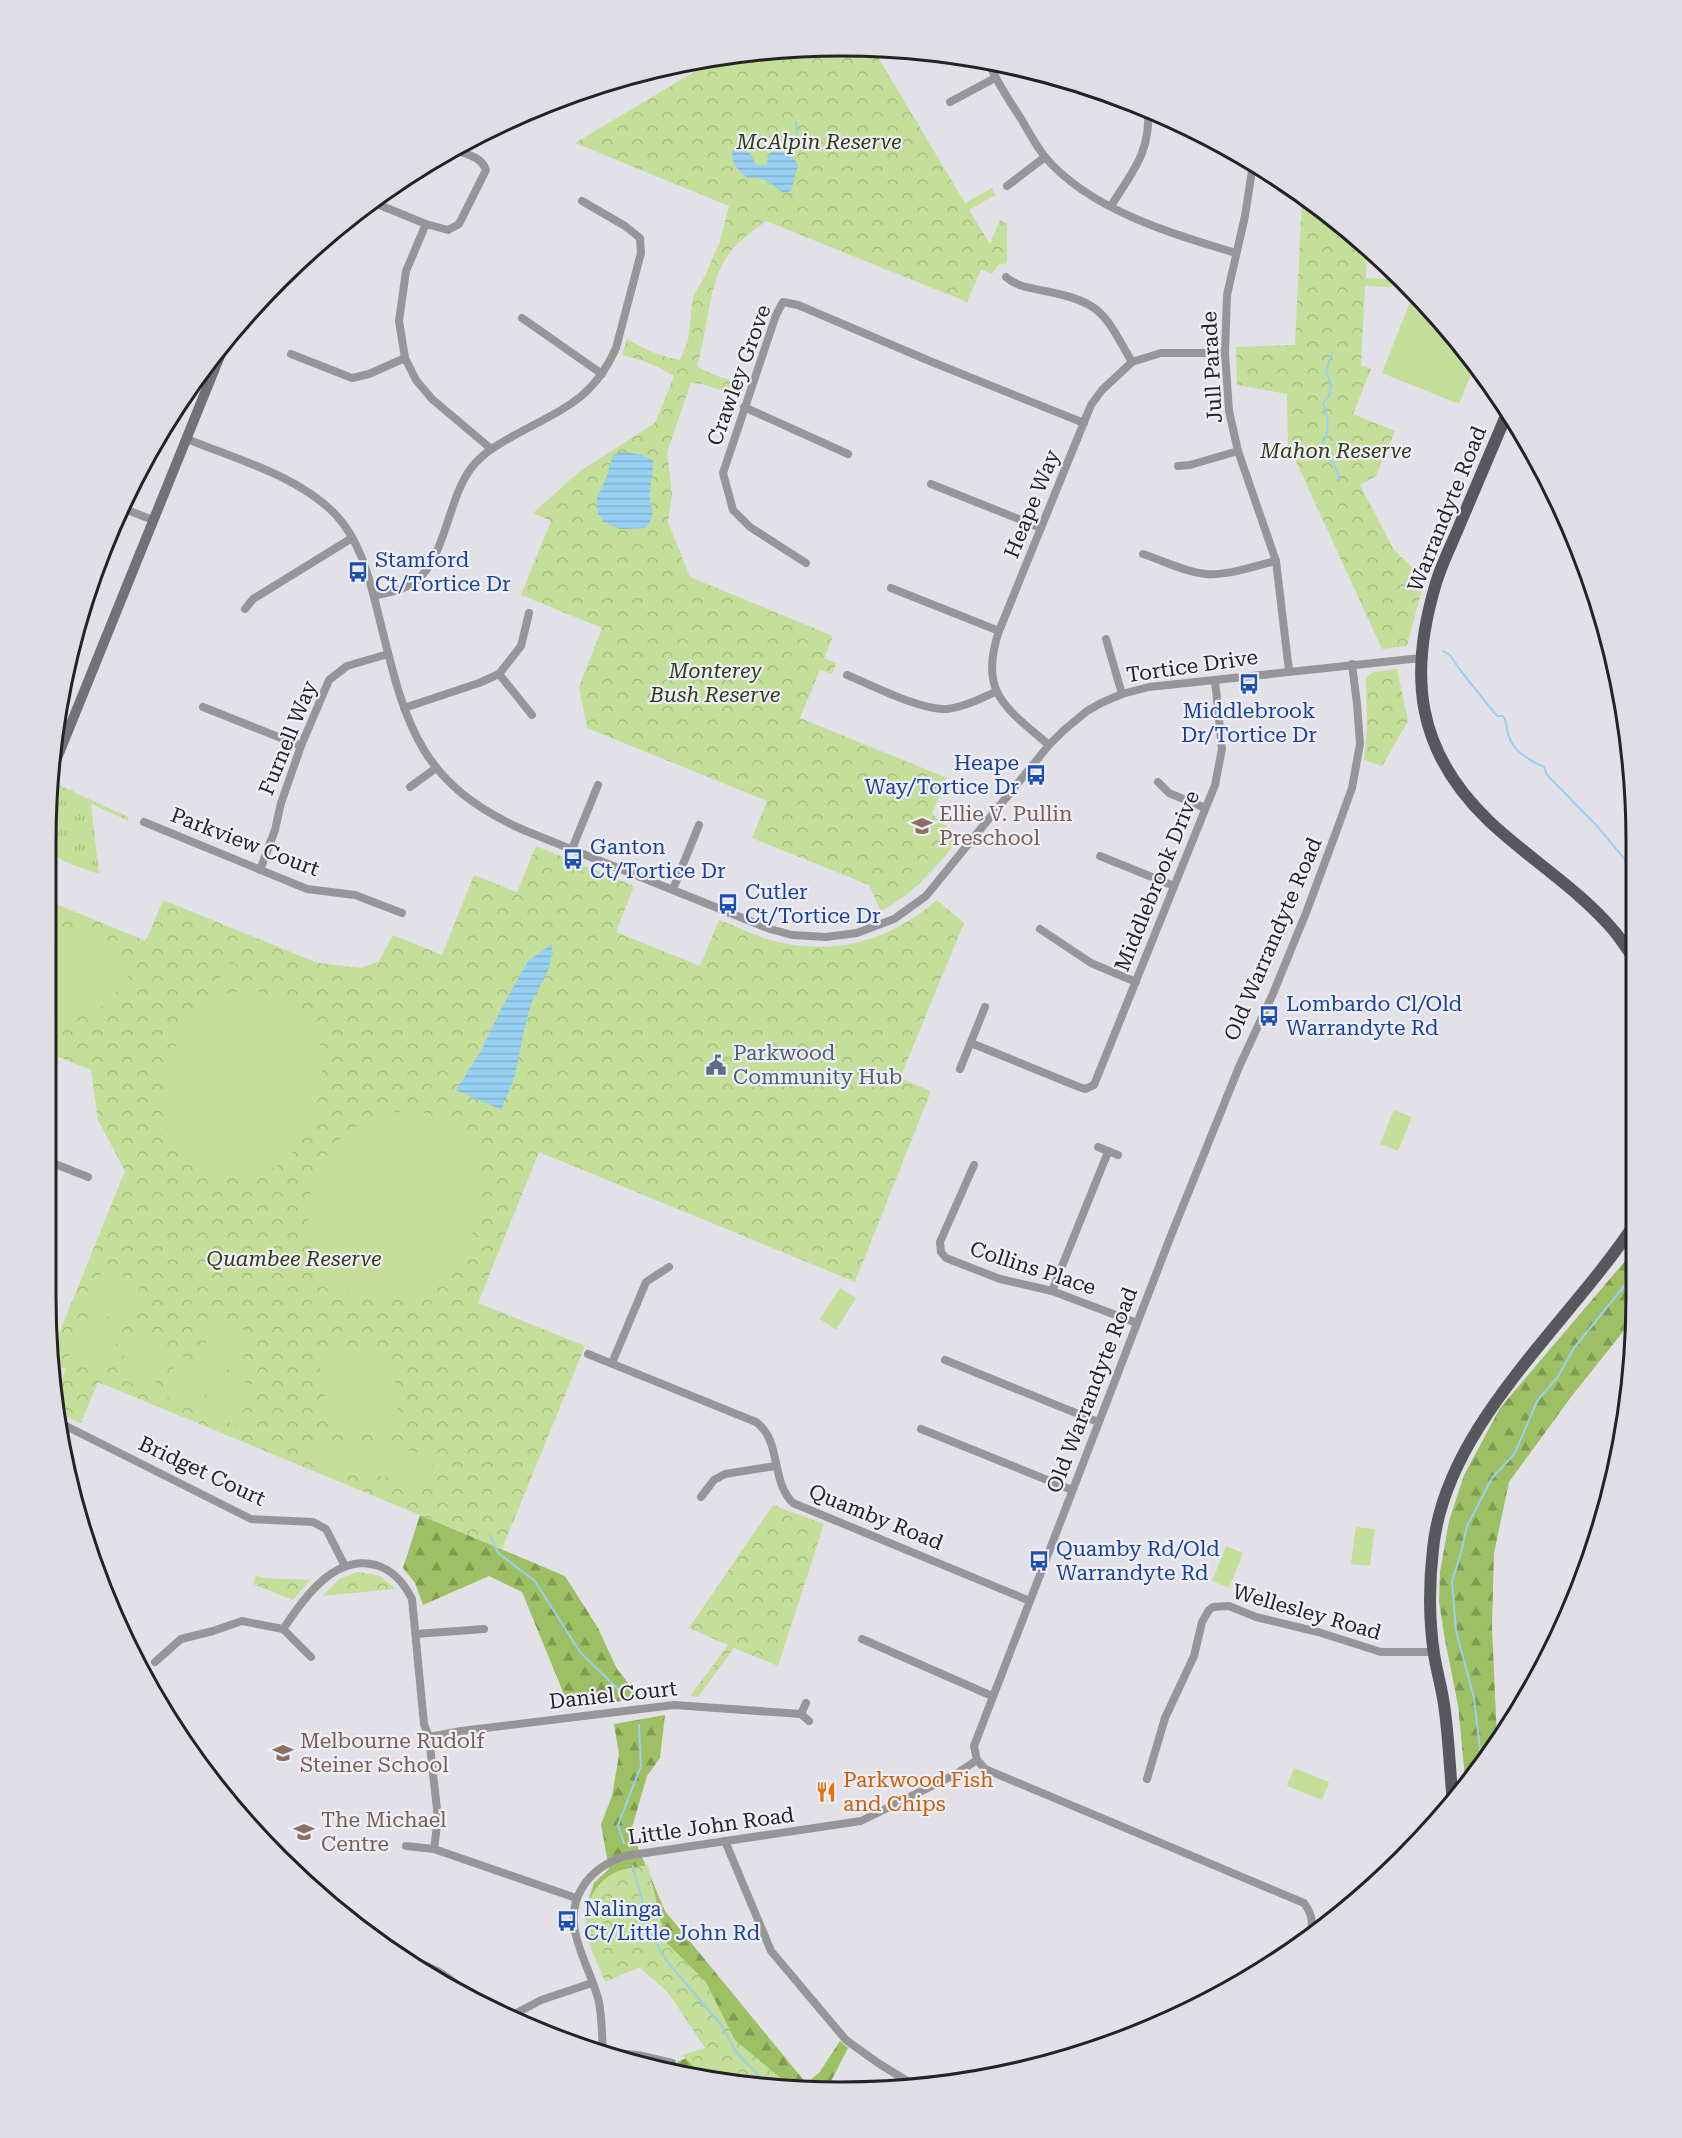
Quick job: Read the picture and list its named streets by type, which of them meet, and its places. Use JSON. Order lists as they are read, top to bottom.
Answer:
{
  "streets": {
    "main road": ["Warrandyte Road"],
    "street": [
      "Jull Parade",
      "Crawley Grove",
      "Heape Way",
      "Tortice Drive",
      "Furnell Way",
      "Parkview Court",
      "Middlebrook Drive",
      "Old Warrandyte Road",
      "Collins Place",
      "Bridget Court",
      "Quamby Road",
      "Wellesley Road",
      "Daniel Court",
      "Little John Road"
    ]
  },
  "crossings": [
    ["Jull Parade", "Heape Way"],
    ["Jull Parade", "Tortice Drive"],
    ["Crawley Grove", "Heape Way"],
    ["Warrandyte Road", "Tortice Drive"],
    ["Tortice Drive", "Furnell Way"],
    ["Tortice Drive", "Middlebrook Drive"],
    ["Tortice Drive", "Old Warrandyte Road"],
    ["Furnell Way", "Parkview Court"],
    ["Old Warrandyte Road", "Collins Place"],
    ["Old Warrandyte Road", "Quamby Road"],
    ["Old Warrandyte Road", "Little John Road"]
  ],
  "parks": [
    "McAlpin Reserve",
    "Mahon Reserve",
    "Monterey Bush Reserve",
    "Quambee Reserve"
  ],
  "places": {
    "bus stop": [
      "Stamford Ct/Tortice Dr",
      "Middlebrook Dr/Tortice Dr",
      "Heape Way/Tortice Dr",
      "Ganton Ct/Tortice Dr",
      "Cutler Ct/Tortice Dr",
      "Lombardo Cl/Old Warrandyte Rd",
      "Quamby Rd/Old Warrandyte Rd",
      "Nalinga Ct/Little John Rd"
    ],
    "school or university": ["Ellie V. Pullin Preschool", "Melbourne Rudolf Steiner School", "The Michael Centre"],
    "public building": ["Parkwood Community Hub"],
    "restaurant": ["Parkwood Fish and Chips"]
  }
}
